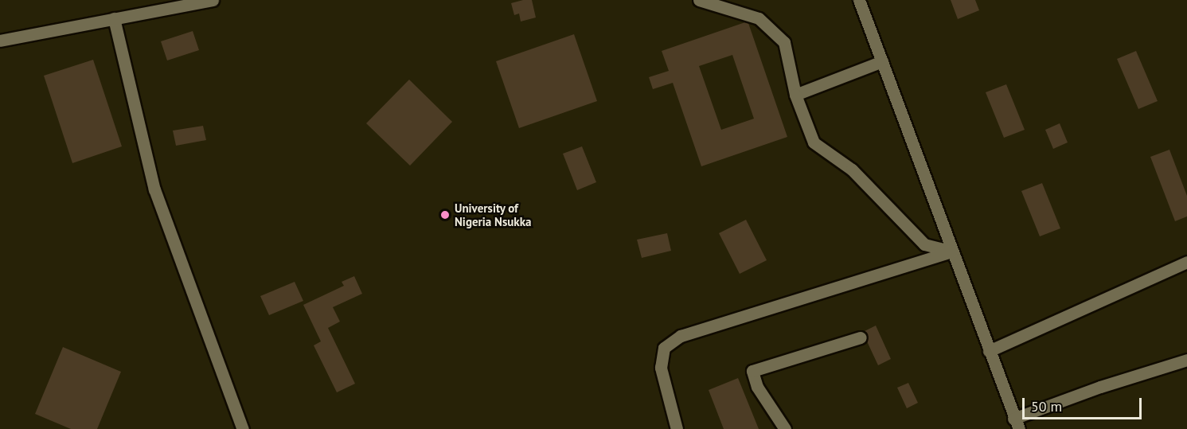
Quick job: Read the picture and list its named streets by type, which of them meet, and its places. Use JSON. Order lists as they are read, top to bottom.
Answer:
{
  "places": ["University of Nigeria Nsukka"],
  "scale_bar": "50 m"
}
